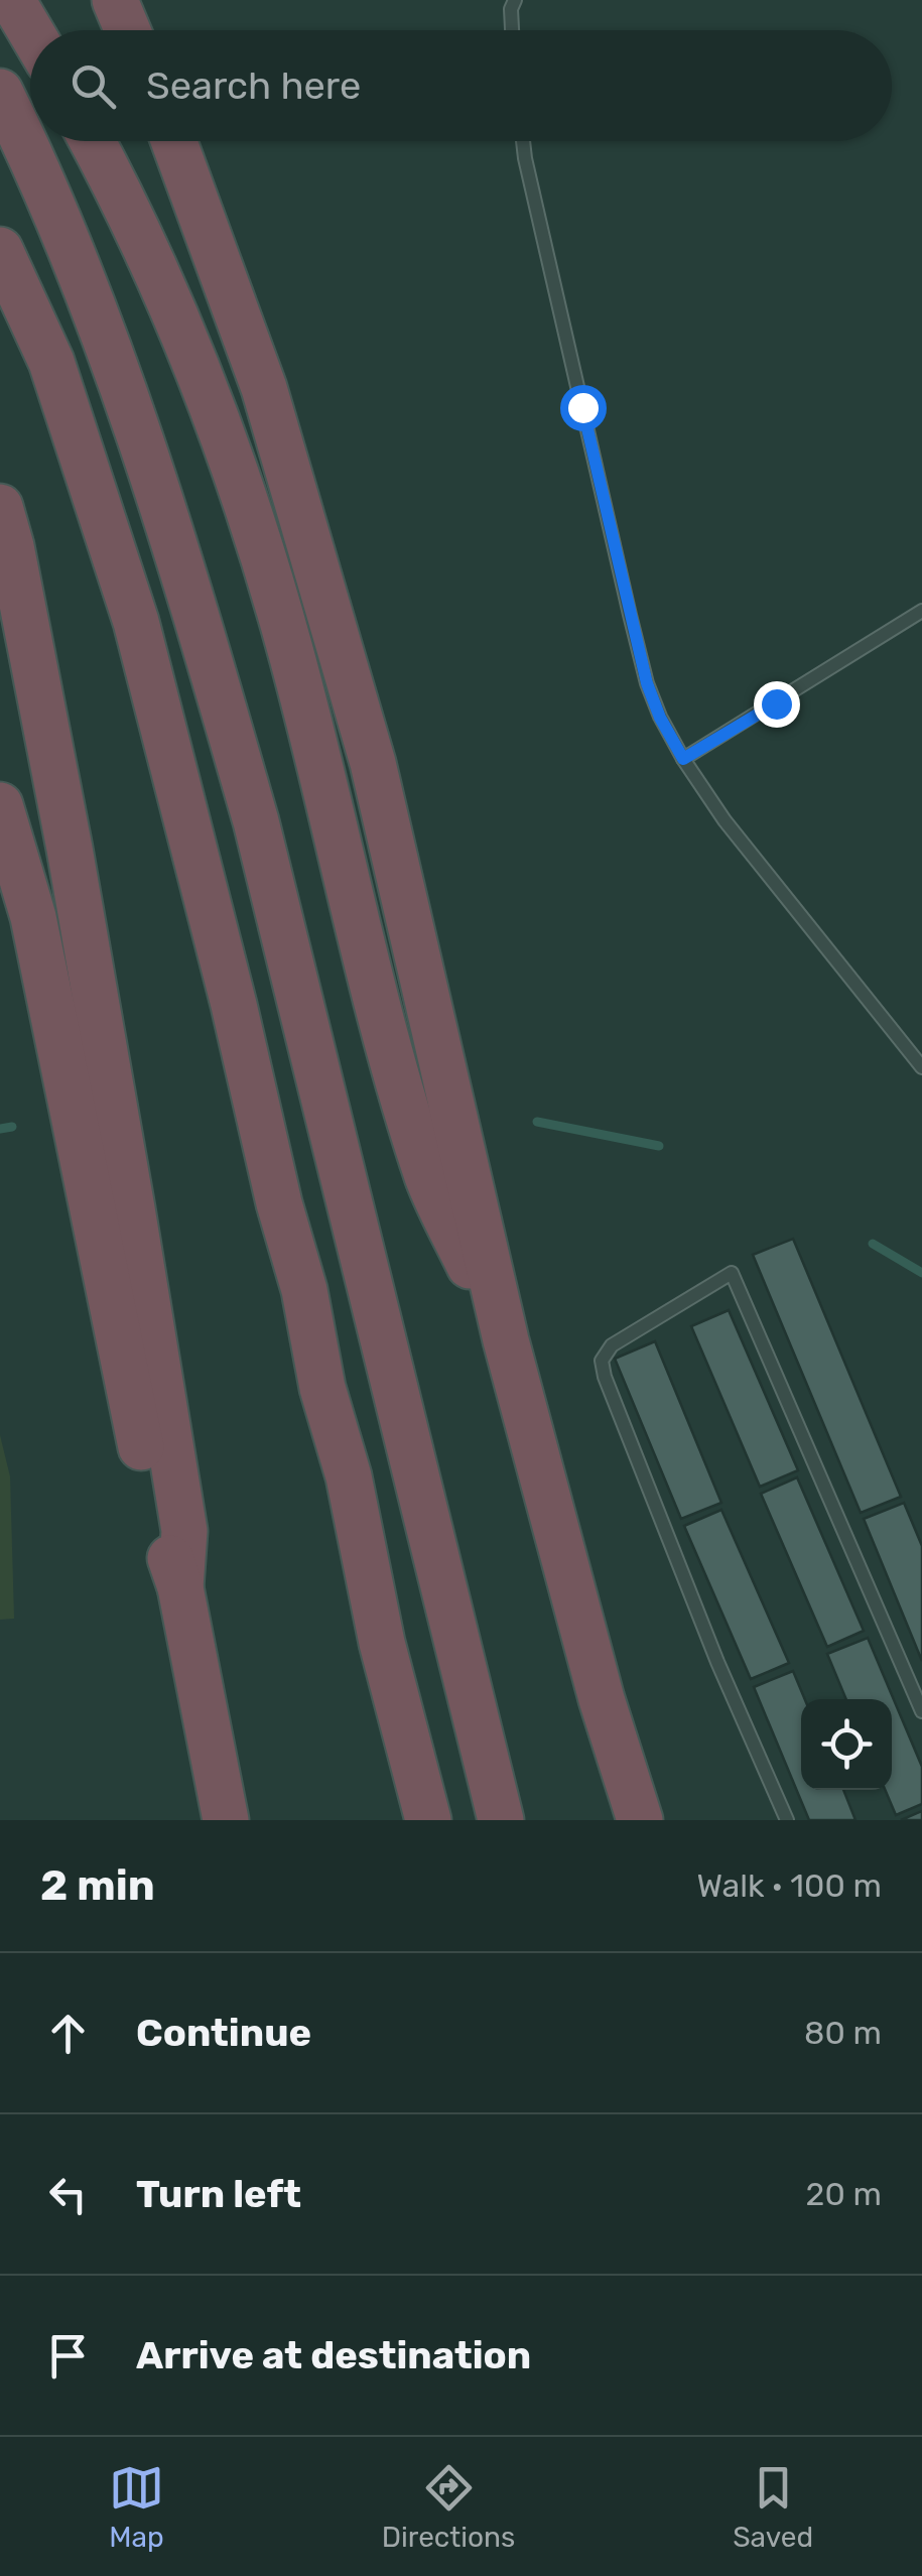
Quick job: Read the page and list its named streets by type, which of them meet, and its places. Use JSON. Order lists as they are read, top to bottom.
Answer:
{
  "page": {
    "search": "Search here",
    "heading": ["2 min", "Walk · 100 m"],
    "list": [
      ["Continue", "80 m"],
      ["Turn left", "20 m"],
      "Arrive at destination"
    ],
    "nav": ["Map", "Directions", "Saved"]
  }
}
